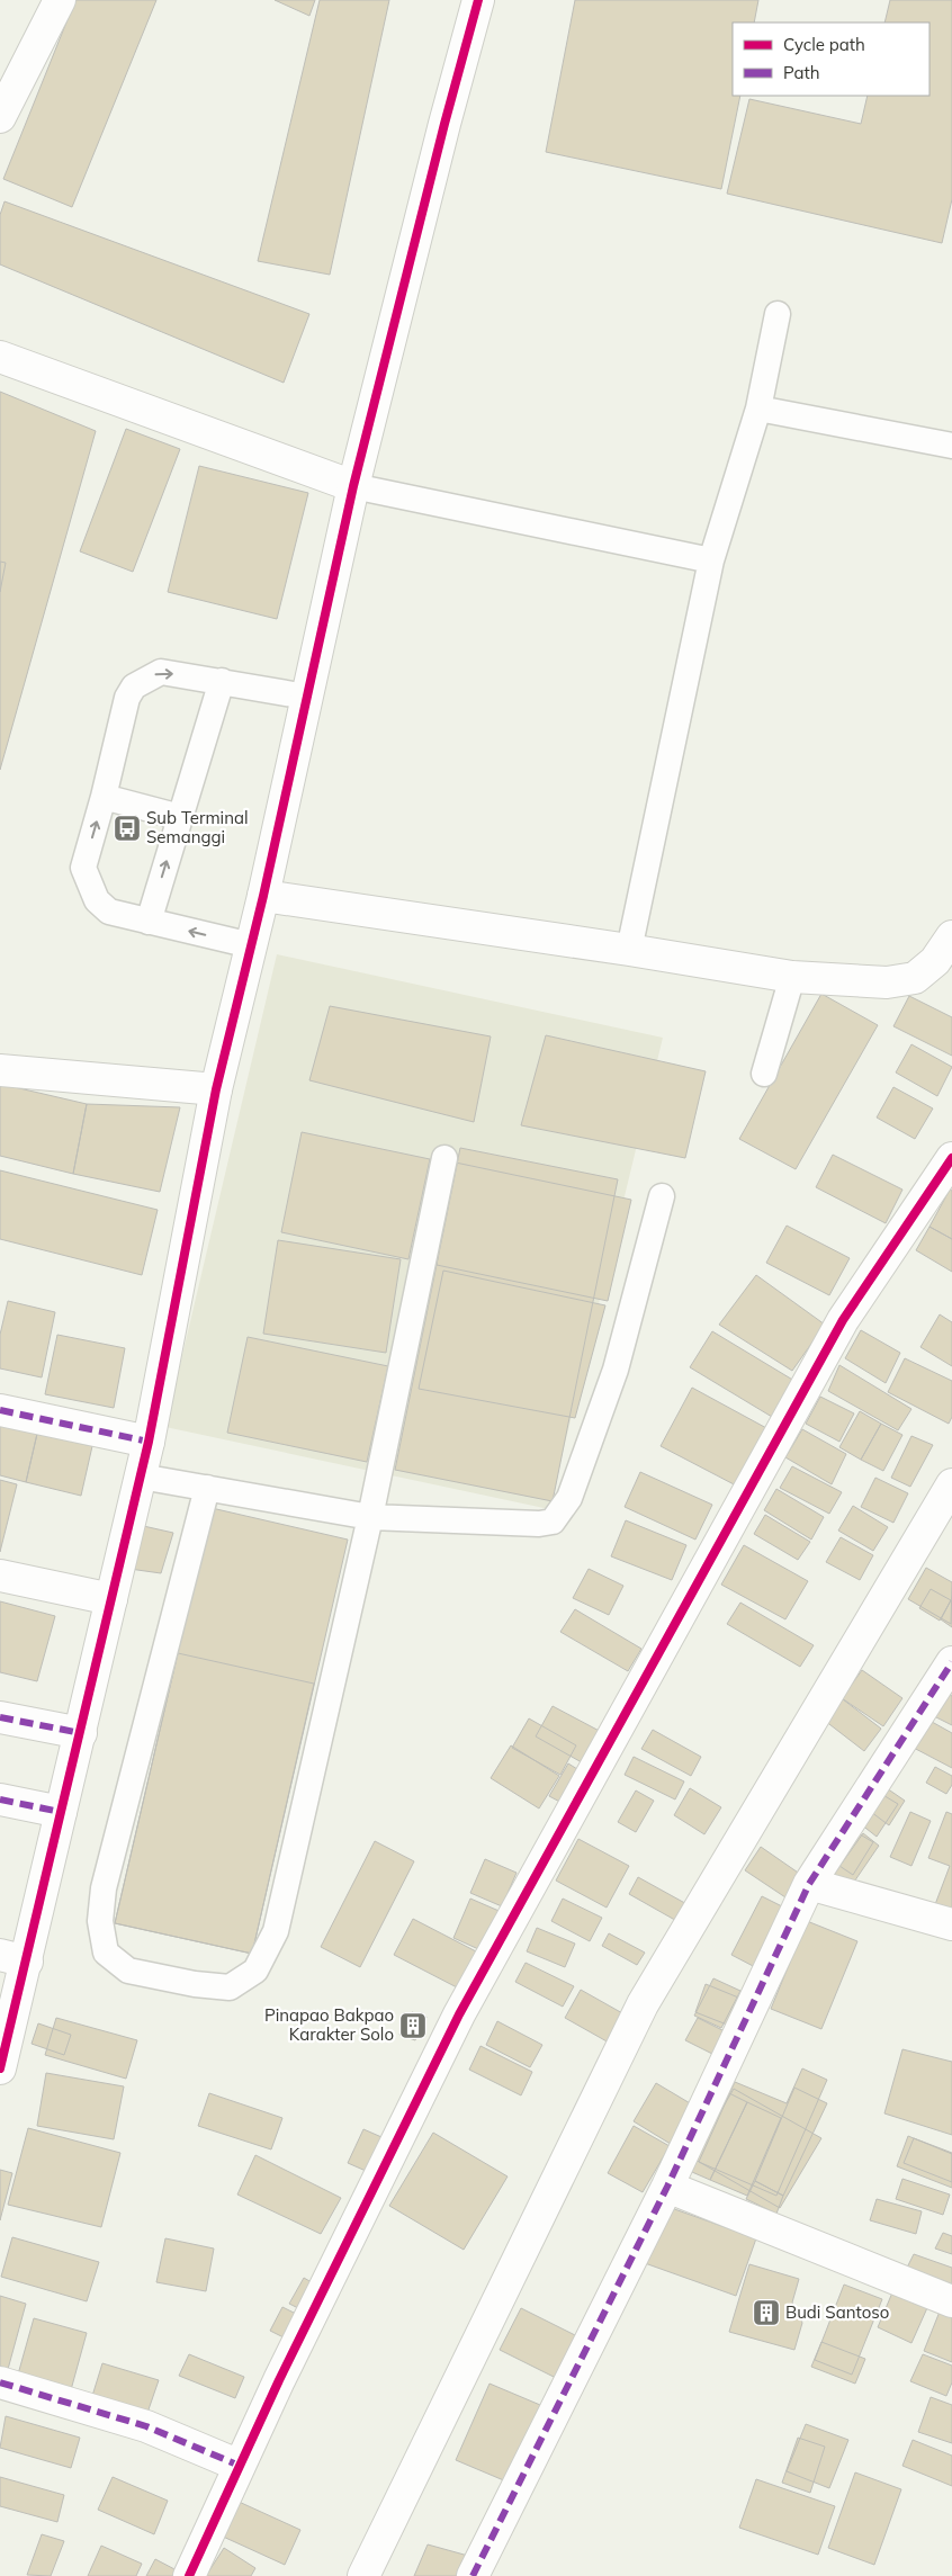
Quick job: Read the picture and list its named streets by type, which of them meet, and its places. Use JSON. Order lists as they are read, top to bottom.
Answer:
{
  "places": {
    "bus stop": ["Sub Terminal Semanggi"],
    "building": ["Pinapao Bakpao Karakter Solo", "Budi Santoso"]
  },
  "legend": ["Cycle path", "Path"]
}
